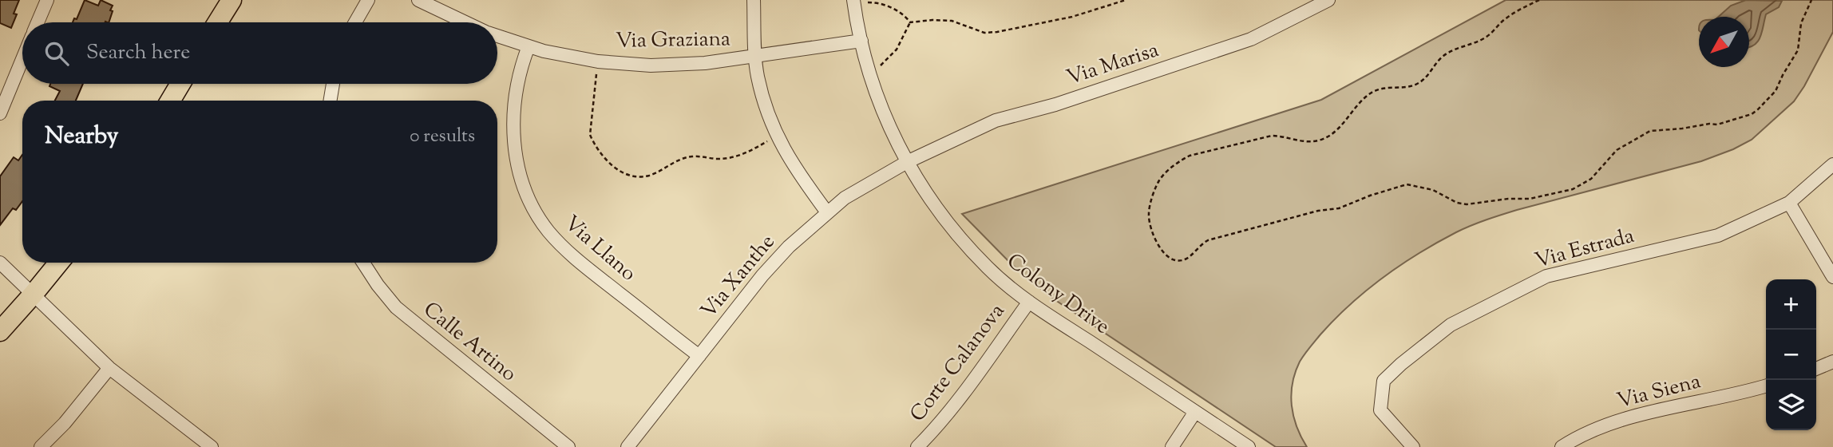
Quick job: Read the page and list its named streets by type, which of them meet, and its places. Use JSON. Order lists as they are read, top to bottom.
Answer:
{
  "streets": {
    "street": [
      "Via Graziana",
      "Via Marisa",
      "Via Llano",
      "Via Estrada",
      "Via Xanthe",
      "Colony Drive",
      "Calle Artino",
      "Corte Calanova",
      "Via Siena"
    ]
  },
  "crossings": [
    ["Via Graziana", "Via Llano"],
    ["Via Graziana", "Colony Drive"],
    ["Via Marisa", "Via Xanthe"],
    ["Via Marisa", "Colony Drive"],
    ["Via Llano", "Via Xanthe"],
    ["Via Xanthe", "Colony Drive"],
    ["Colony Drive", "Corte Calanova"]
  ],
  "north": "bottom left",
  "page": {
    "search": "Search here",
    "heading": ["Nearby", "0 results"],
    "map_buttons": ["+", "−"]
  }
}
